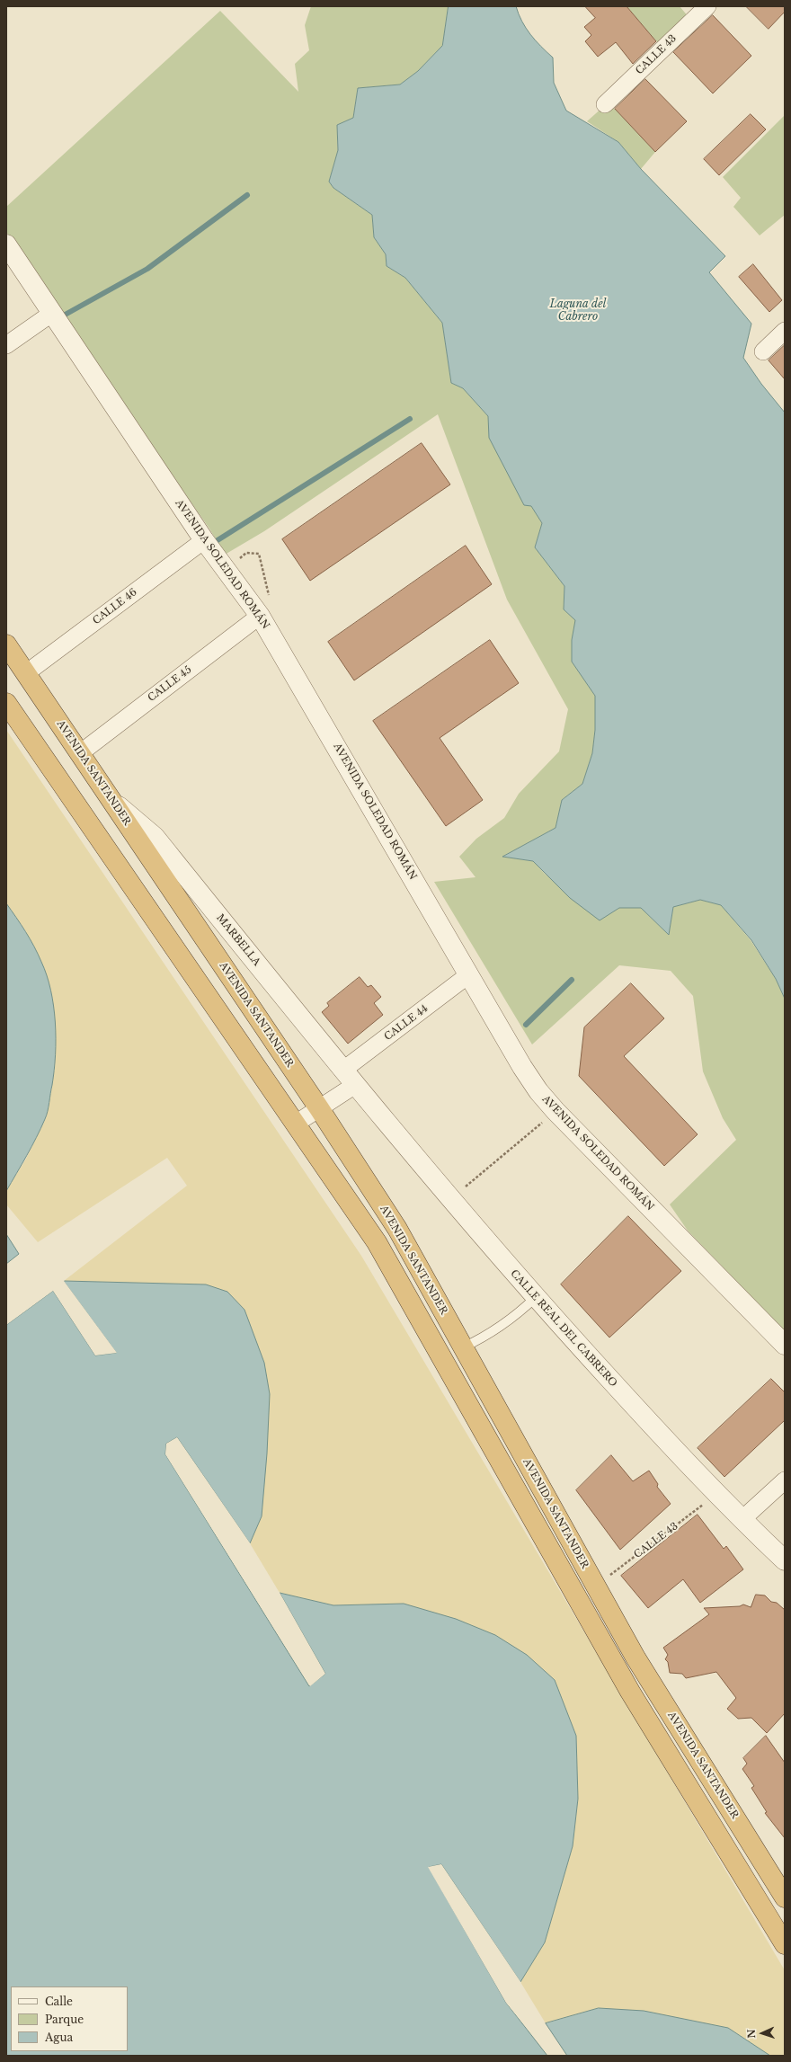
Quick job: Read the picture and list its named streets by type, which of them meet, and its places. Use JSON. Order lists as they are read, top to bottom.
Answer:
{
  "streets": {
    "highway": ["AVENIDA SANTANDER"],
    "street": [
      "CALLE 43",
      "AVENIDA SOLEDAD ROMÁN",
      "CALLE 46",
      "CALLE 45",
      "MARBELLA",
      "CALLE 44",
      "CALLE REAL DEL CABRERO"
    ]
  },
  "crossings": [
    ["CALLE 43", "AVENIDA SANTANDER"],
    ["CALLE 43", "CALLE REAL DEL CABRERO"],
    ["AVENIDA SOLEDAD ROMÁN", "CALLE 46"],
    ["AVENIDA SOLEDAD ROMÁN", "CALLE 45"],
    ["AVENIDA SOLEDAD ROMÁN", "CALLE 44"],
    ["CALLE 46", "AVENIDA SANTANDER"],
    ["CALLE 45", "AVENIDA SANTANDER"],
    ["AVENIDA SANTANDER", "MARBELLA"],
    ["AVENIDA SANTANDER", "CALLE 44"],
    ["MARBELLA", "CALLE 44"],
    ["MARBELLA", "CALLE REAL DEL CABRERO"],
    ["CALLE 44", "CALLE REAL DEL CABRERO"]
  ],
  "water": ["Laguna del Cabrero"],
  "legend": ["Calle", "Parque", "Agua"],
  "north": "left"
}
